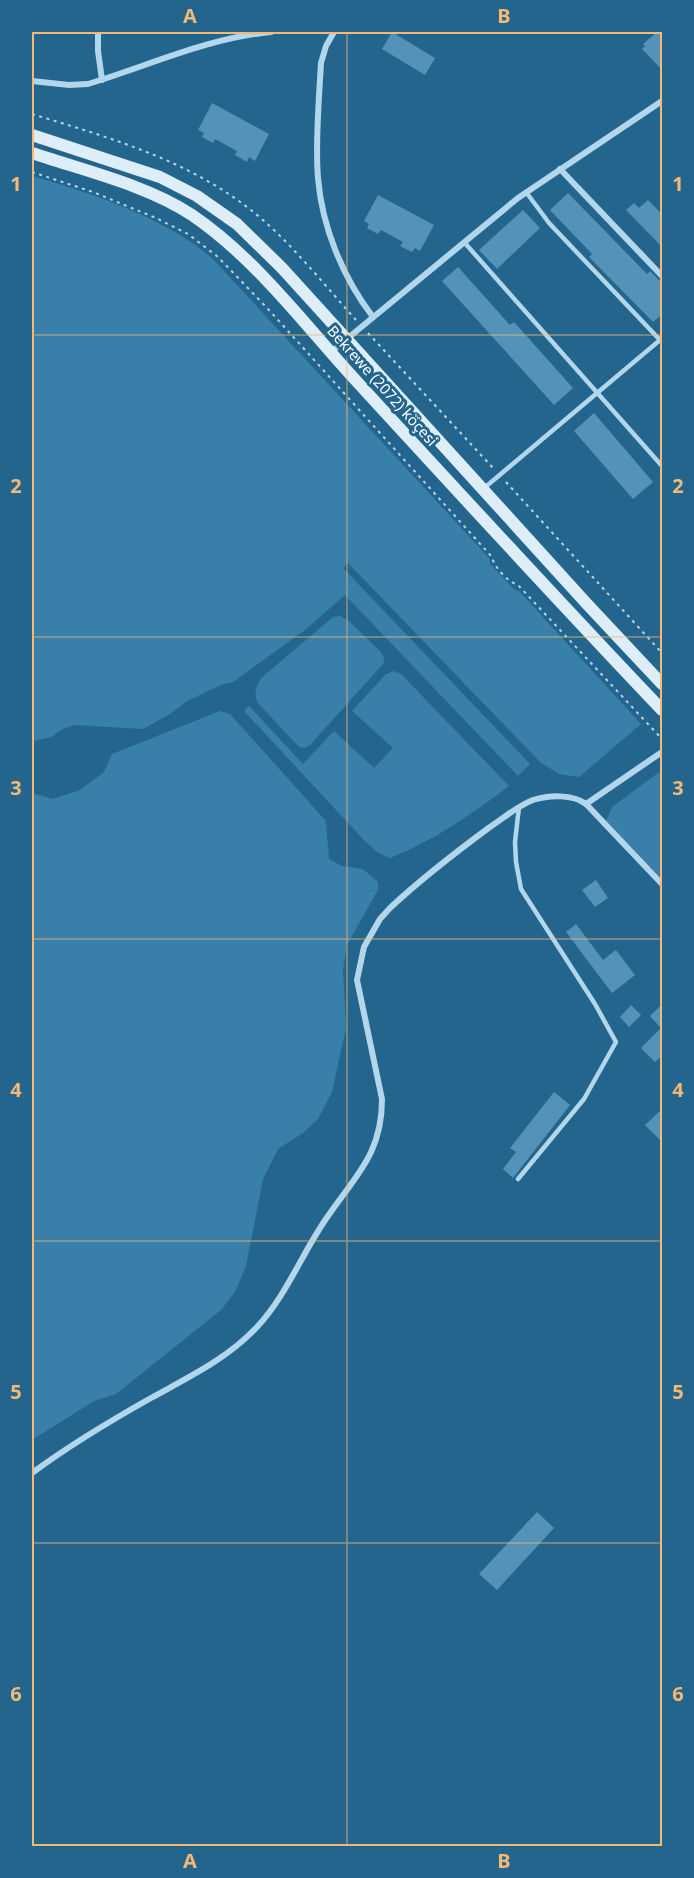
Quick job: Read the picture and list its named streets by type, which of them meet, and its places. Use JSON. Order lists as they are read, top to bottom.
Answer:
{
  "streets": {
    "main road": ["Bekrewe (2072) köçesi"]
  },
  "grid": {
    "columns": ["A", "B"],
    "rows": [
      "1",
      "2",
      "3",
      "4",
      "5",
      "6"
    ]
  }
}
